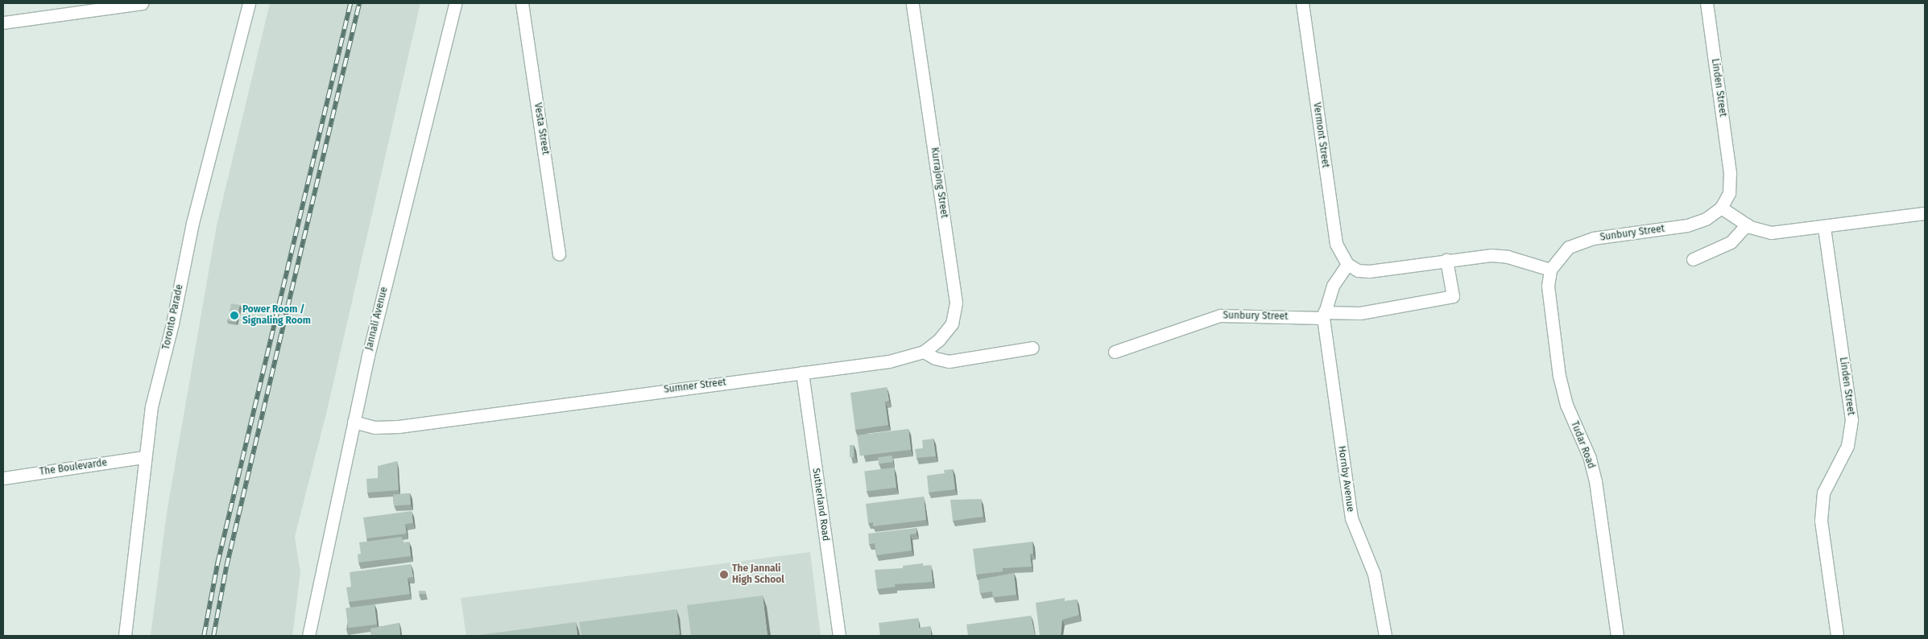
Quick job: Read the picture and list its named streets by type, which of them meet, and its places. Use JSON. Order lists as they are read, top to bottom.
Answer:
{
  "streets": {
    "street": [
      "Linden Street",
      "Vesta Street",
      "Vermont Street",
      "Kurrajong Street",
      "Sunbury Street",
      "Toronto Parade",
      "Jannali Avenue",
      "Sumner Street",
      "Tudar Road",
      "The Boulevarde",
      "Hornby Avenue",
      "Sutherland Road"
    ]
  },
  "crossings": [
    ["Linden Street", "Sunbury Street"],
    ["Kurrajong Street", "Sumner Street"],
    ["Sunbury Street", "Tudar Road"],
    ["Sunbury Street", "Hornby Avenue"],
    ["Toronto Parade", "The Boulevarde"],
    ["Jannali Avenue", "Sumner Street"],
    ["Sumner Street", "Sutherland Road"]
  ],
  "places": ["Power Room / Signaling Room", "The Jannali High School"]
}
